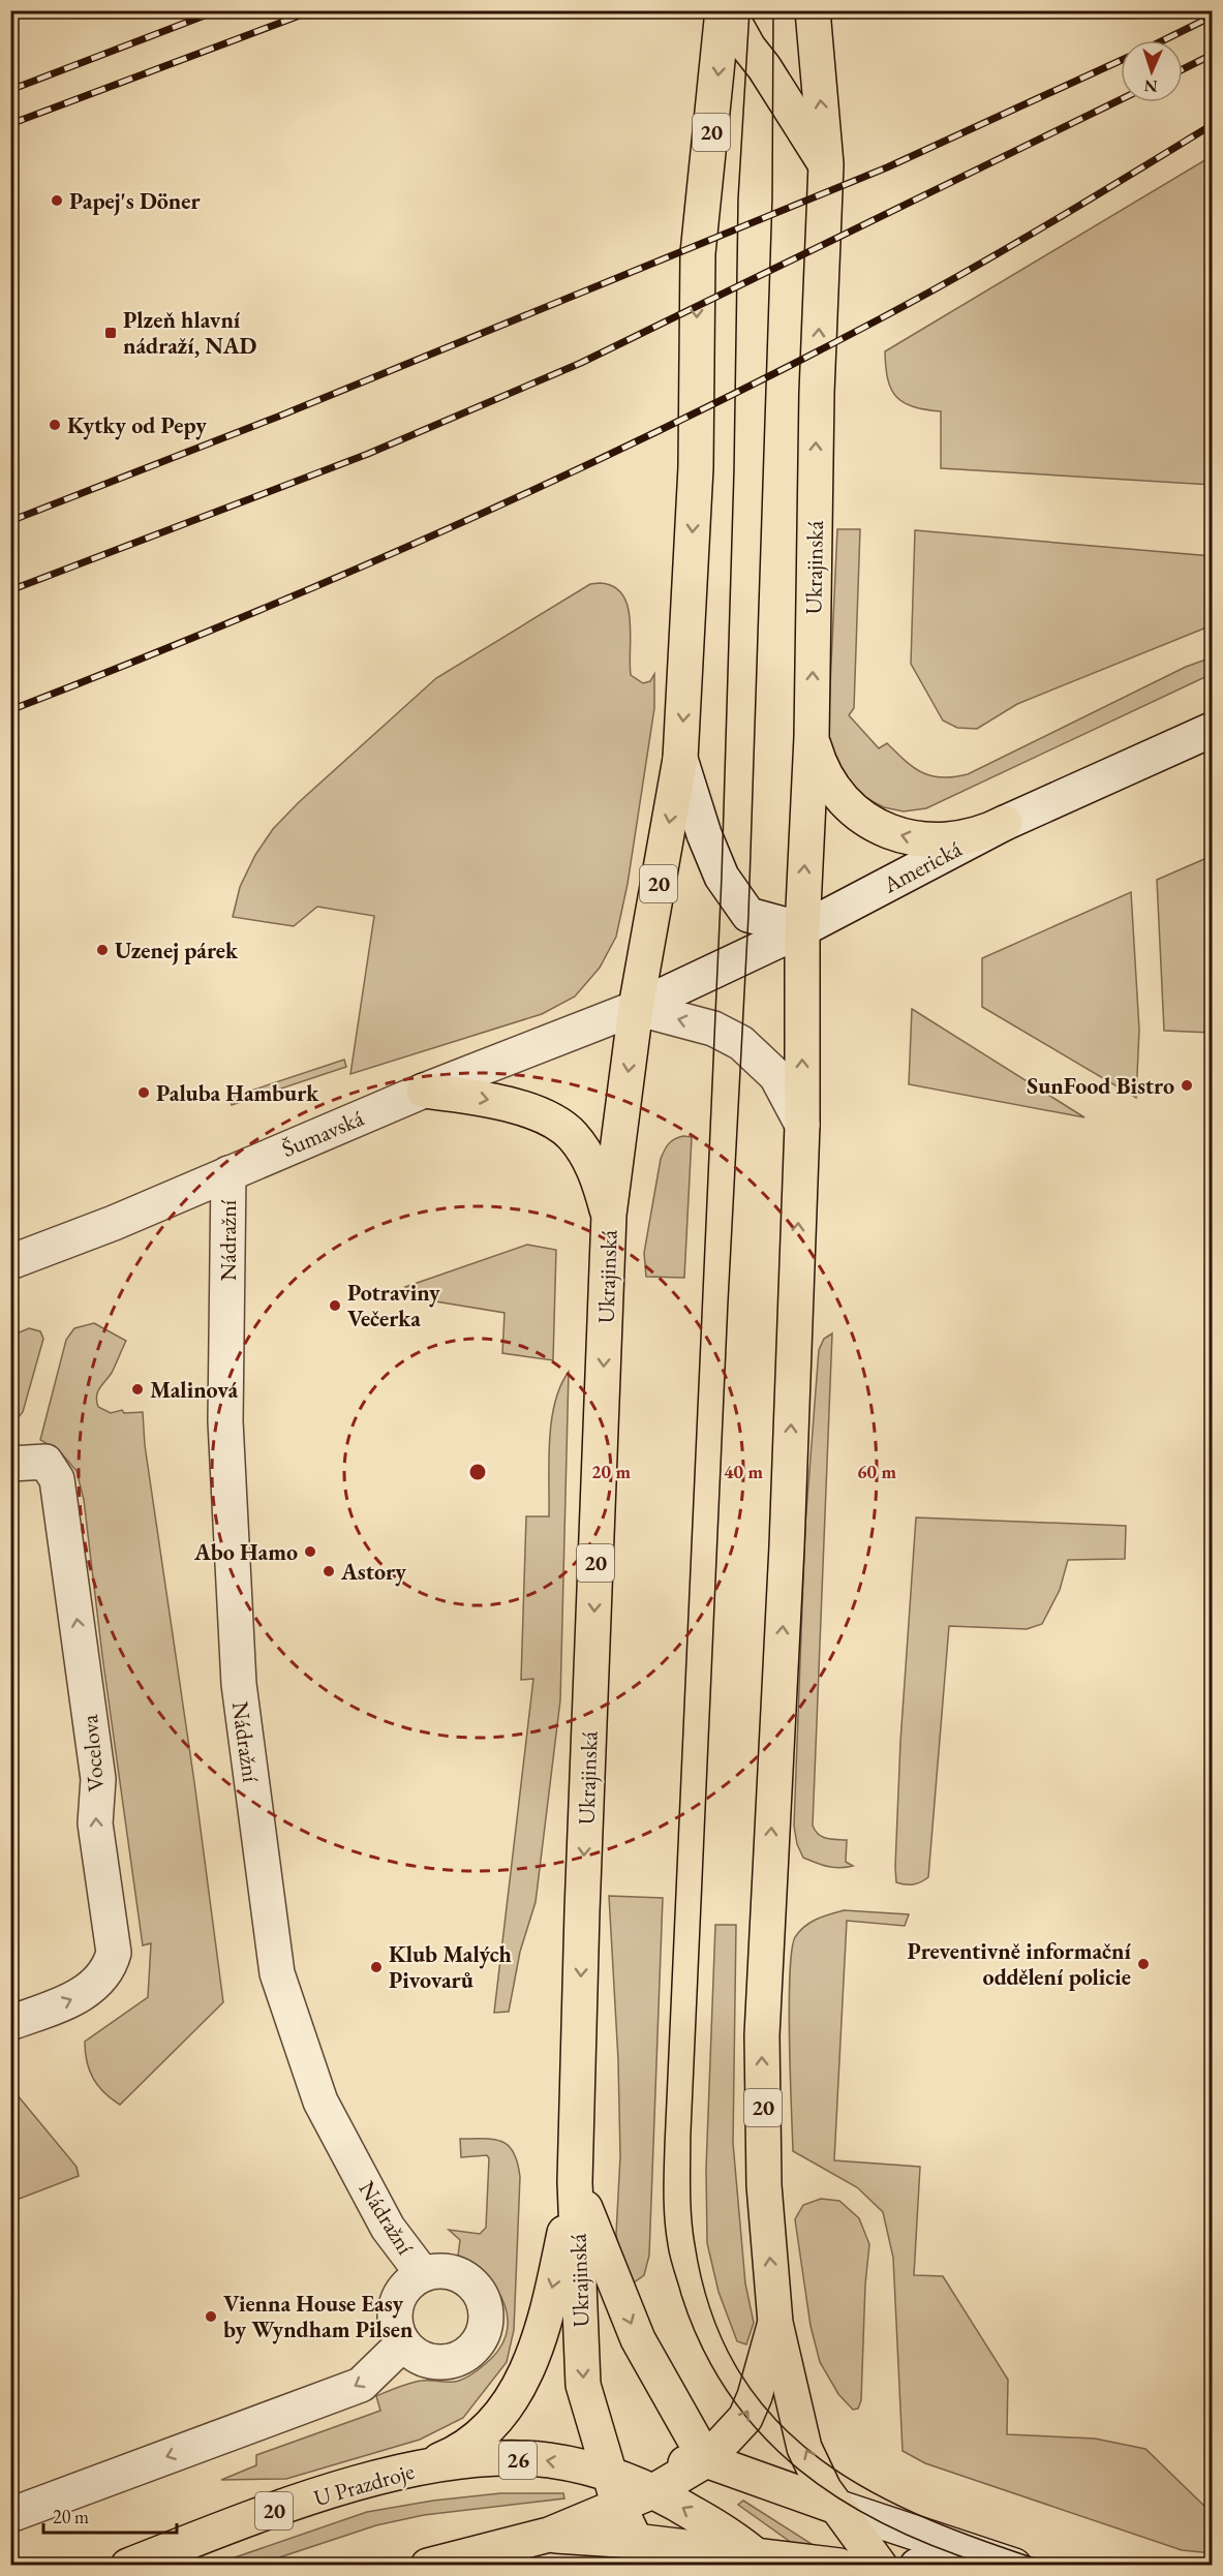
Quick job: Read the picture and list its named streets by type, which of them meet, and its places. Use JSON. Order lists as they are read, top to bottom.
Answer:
{
  "streets": {
    "main road": [
      "20",
      "Ukrajinská",
      "26",
      "U Prazdroje"
    ],
    "street": [
      "Americká",
      "Šumavská",
      "Nádražní",
      "Vocelova"
    ]
  },
  "crossings": [
    ["20", "Ukrajinská"],
    ["20", "26"],
    ["20", "U Prazdroje"],
    ["Ukrajinská", "Americká"],
    ["Ukrajinská", "Šumavská"],
    ["Ukrajinská", "26"],
    ["Ukrajinská", "U Prazdroje"],
    ["Americká", "Šumavská"],
    ["Šumavská", "Nádražní"],
    ["26", "U Prazdroje"]
  ],
  "one_way": ["Vocelova"],
  "places": {
    "other": [
      "Papej's Döner",
      "Kytky od Pepy",
      "Uzenej párek",
      "SunFood Bistro",
      "Paluba Hamburk",
      "Potraviny Večerka",
      "Malinová",
      "Abo Hamo",
      "Astory",
      "Preventivně informační oddělení policie",
      "Klub Malých Pivovarů",
      "Vienna House Easy by Wyndham Pilsen"
    ],
    "transit": ["Plzeň hlavní nádraží, NAD"]
  },
  "scale_bar": "20 m",
  "north": "bottom",
  "rings": ["20 m", "40 m", "60 m"]
}
